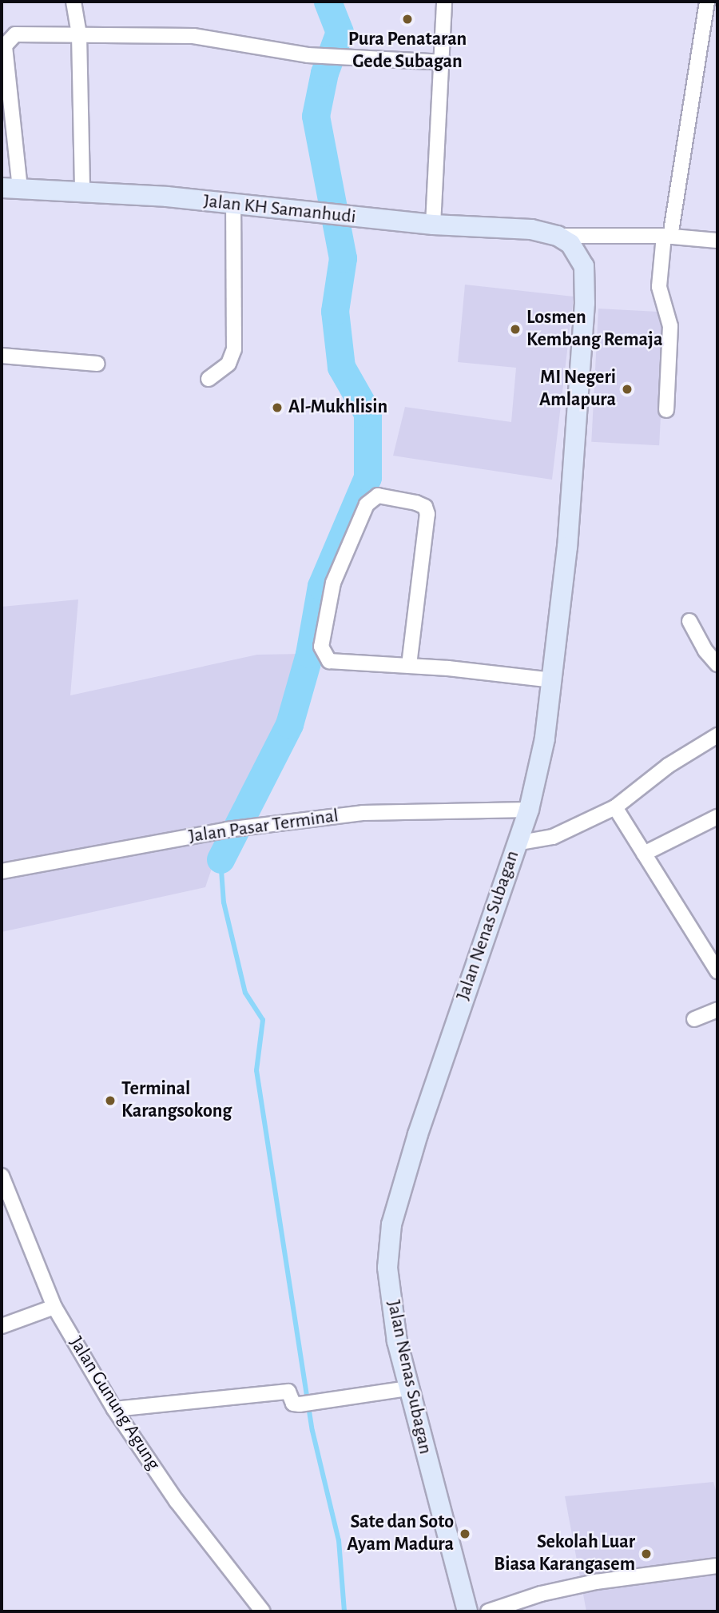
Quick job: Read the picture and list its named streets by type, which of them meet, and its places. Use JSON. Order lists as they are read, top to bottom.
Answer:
{
  "streets": {
    "main road": ["Jalan KH Samanhudi", "Jalan Nenas Subagan"],
    "street": ["Jalan Pasar Terminal", "Jalan Gunung Agung"]
  },
  "crossings": [
    ["Jalan KH Samanhudi", "Jalan Nenas Subagan"],
    ["Jalan Pasar Terminal", "Jalan Nenas Subagan"]
  ],
  "places": [
    "Pura Penataran Gede Subagan",
    "Losmen Kembang Remaja",
    "MI Negeri Amlapura",
    "Al-Mukhlisin",
    "Terminal Karangsokong",
    "Sate dan Soto Ayam Madura",
    "Sekolah Luar Biasa Karangasem"
  ]
}
